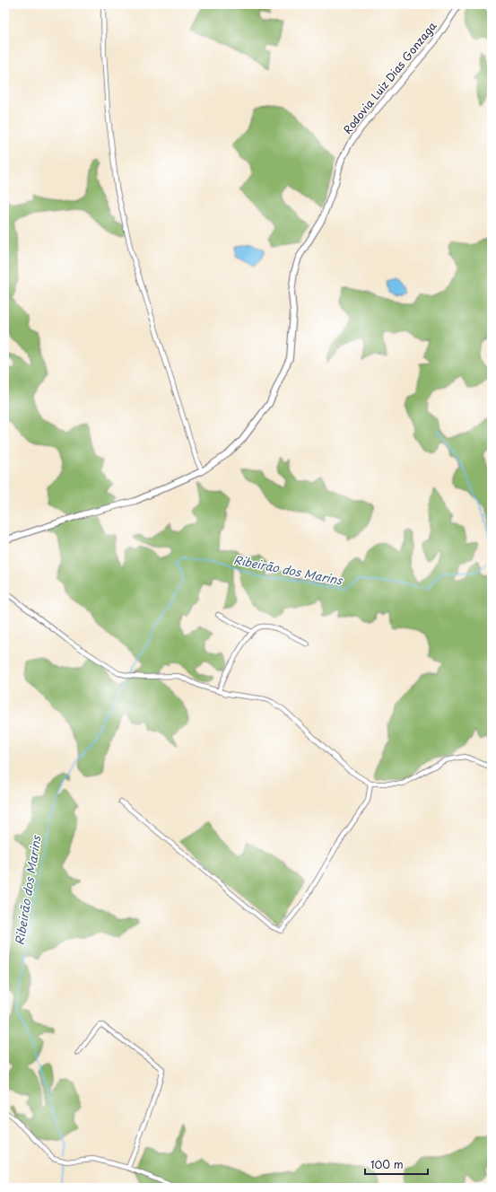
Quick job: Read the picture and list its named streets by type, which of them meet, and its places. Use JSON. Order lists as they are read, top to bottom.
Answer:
{
  "streets": {
    "main road": ["Rodovia Luiz Dias Gonzaga"]
  },
  "water": ["Ribeirão dos Marins"],
  "scale_bar": "100 m"
}
